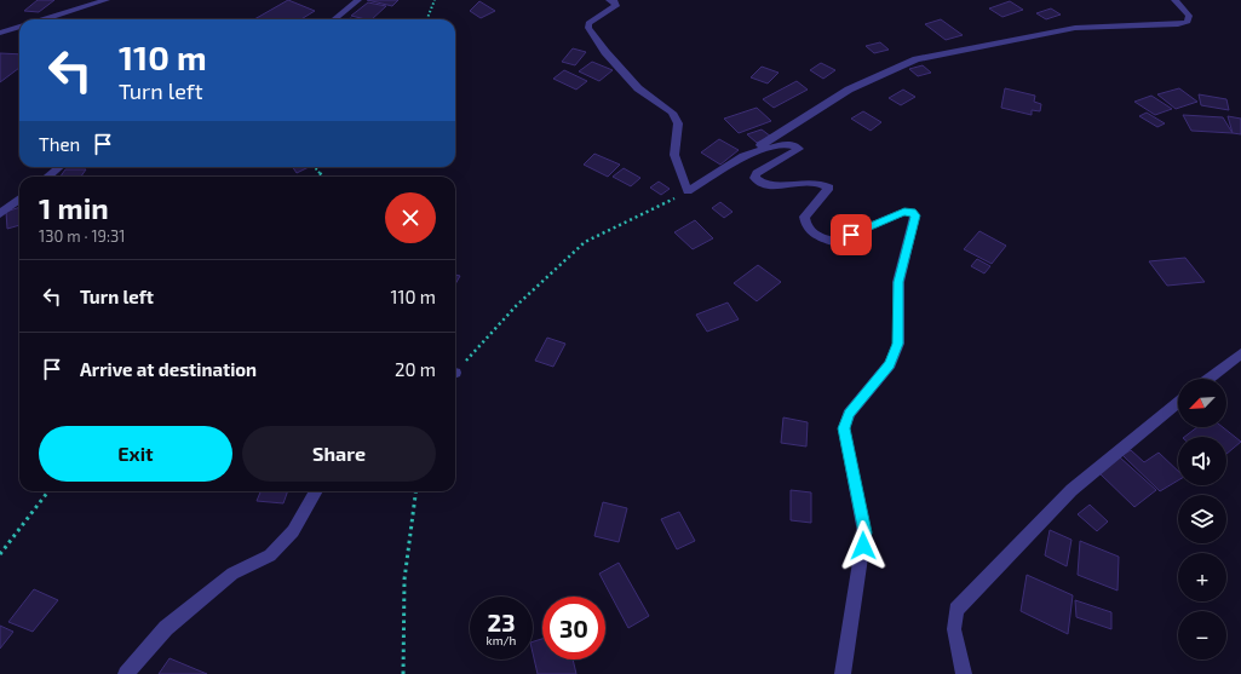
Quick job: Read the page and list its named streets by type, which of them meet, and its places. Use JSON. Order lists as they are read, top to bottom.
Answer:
{
  "north": "bottom left",
  "page": {
    "turn": ["110 m", "Turn left"],
    "then": "Then",
    "heading": ["1 min", "130 m · 19:31"],
    "list": [
      {
        "name": "Turn left",
        "value": "110 m"
      },
      {
        "name": "Arrive at destination",
        "value": "20 m"
      }
    ],
    "map_buttons": ["+", "−"],
    "buttons": ["Exit", "Share"],
    "speed": "23 km/h",
    "limit": "30"
  }
}
